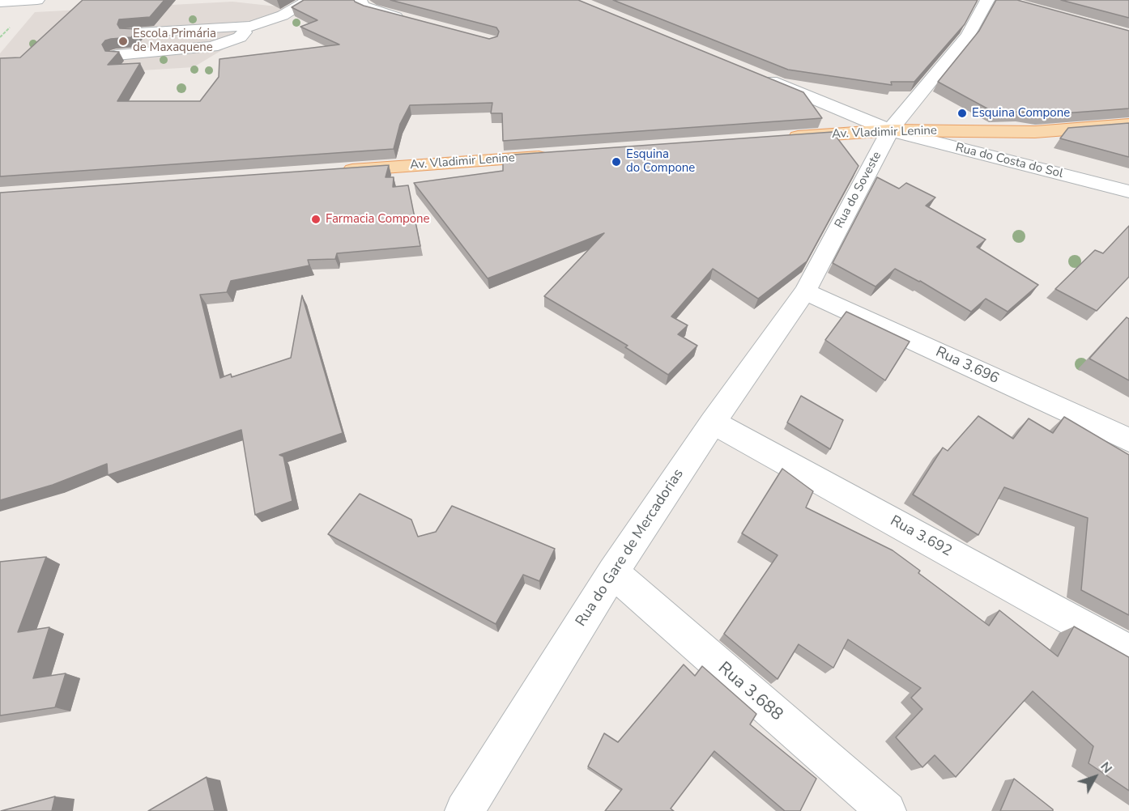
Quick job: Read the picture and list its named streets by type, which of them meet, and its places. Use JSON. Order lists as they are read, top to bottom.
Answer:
{
  "streets": {
    "main road": ["Av. Vladimir Lenine"],
    "street": [
      "Rua do Costa do Sol",
      "Rua do Soveste",
      "Rua 3.696",
      "Rua 3.692",
      "Rua do Gare de Mercadorias",
      "Rua 3.688"
    ]
  },
  "crossings": [
    ["Av. Vladimir Lenine", "Rua do Costa do Sol"],
    ["Av. Vladimir Lenine", "Rua do Soveste"],
    ["Rua do Costa do Sol", "Rua do Soveste"],
    ["Rua do Soveste", "Rua 3.696"],
    ["Rua do Soveste", "Rua do Gare de Mercadorias"],
    ["Rua 3.696", "Rua do Gare de Mercadorias"],
    ["Rua 3.692", "Rua do Gare de Mercadorias"],
    ["Rua do Gare de Mercadorias", "Rua 3.688"]
  ],
  "places": [
    "Escola Primária de Maxaquene",
    "Esquina Compone",
    "Esquina do Compone",
    "Farmacia Compone"
  ],
  "north": "top right"
}
